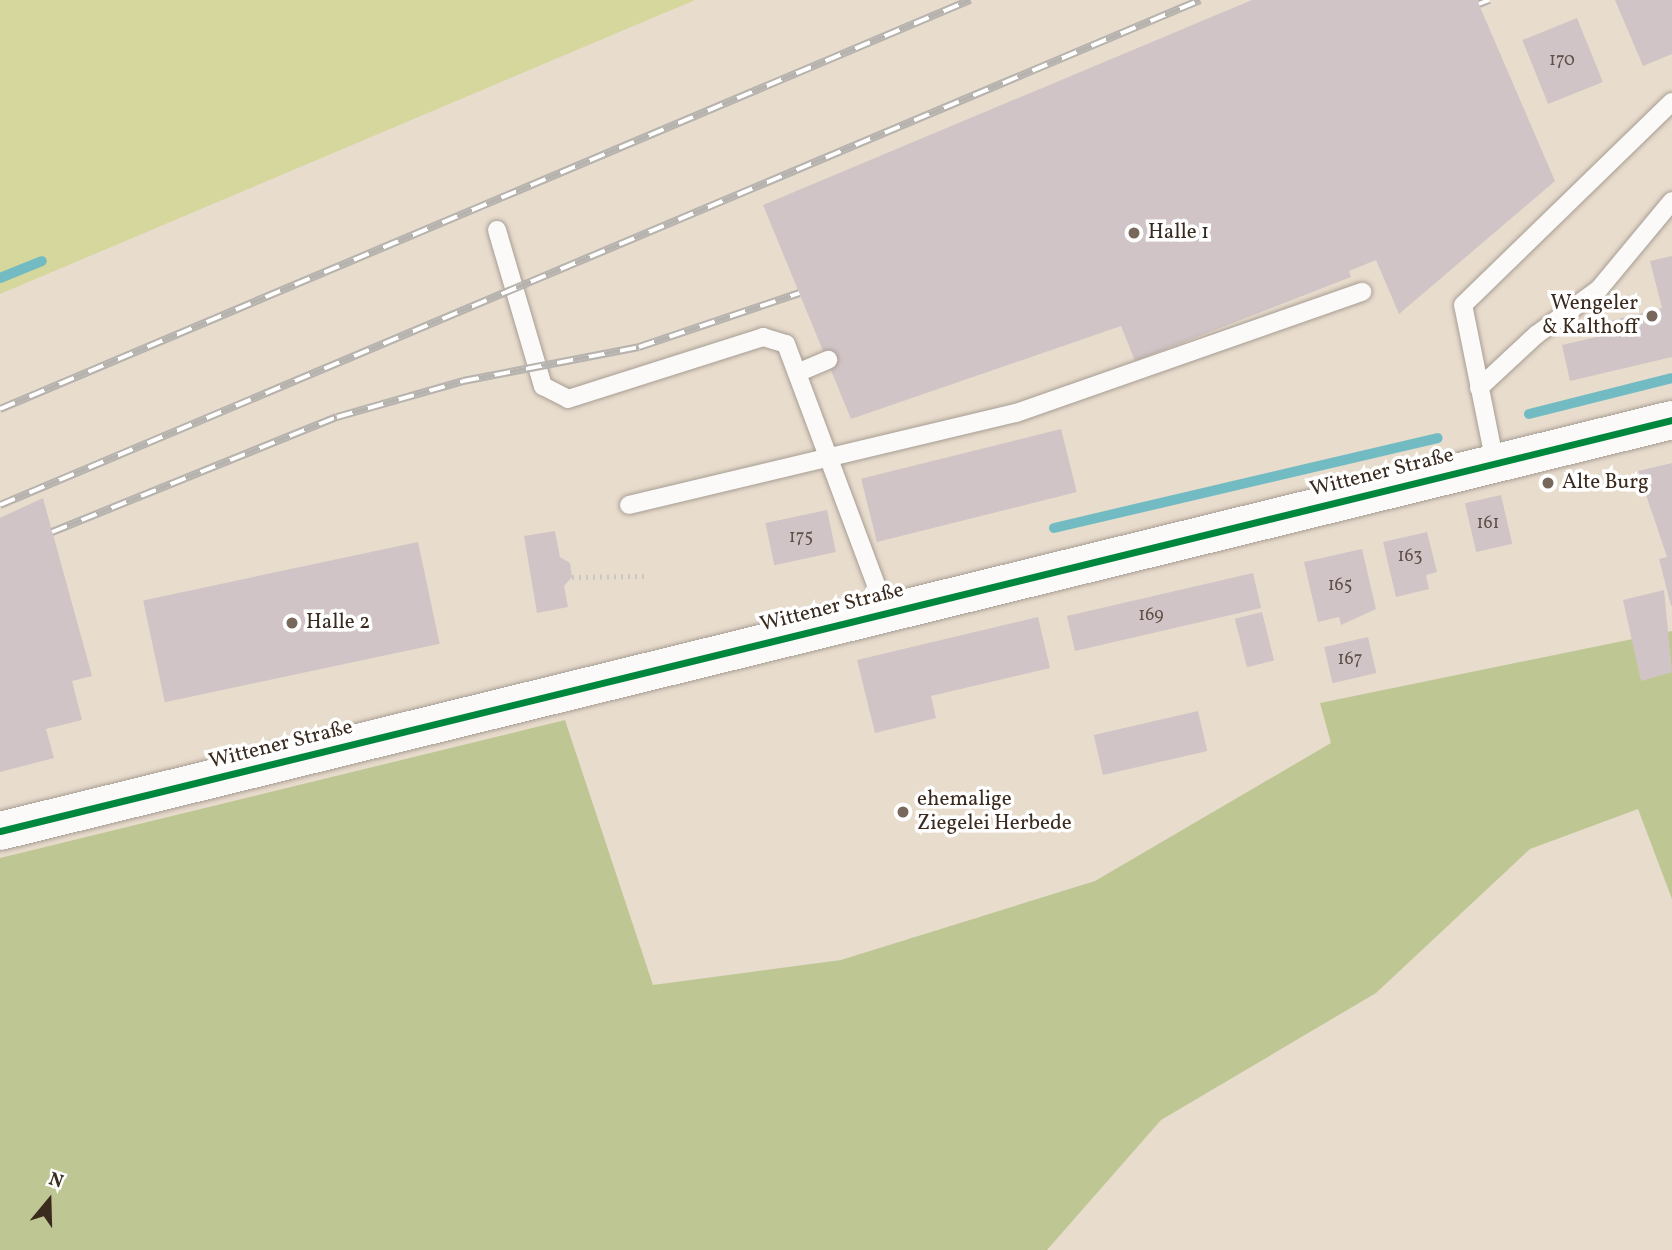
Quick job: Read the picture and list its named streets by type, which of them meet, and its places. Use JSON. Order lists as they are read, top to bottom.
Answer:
{
  "streets": {
    "main road": ["Wittener Straße"]
  },
  "places": [
    "Halle 1",
    "Wengeler & Kalthoff",
    "Alte Burg",
    "Halle 2",
    "ehemalige Ziegelei Herbede"
  ],
  "house_numbers": [
    "170",
    "161",
    "175",
    "163",
    "165",
    "169",
    "167"
  ],
  "north": "top"
}
